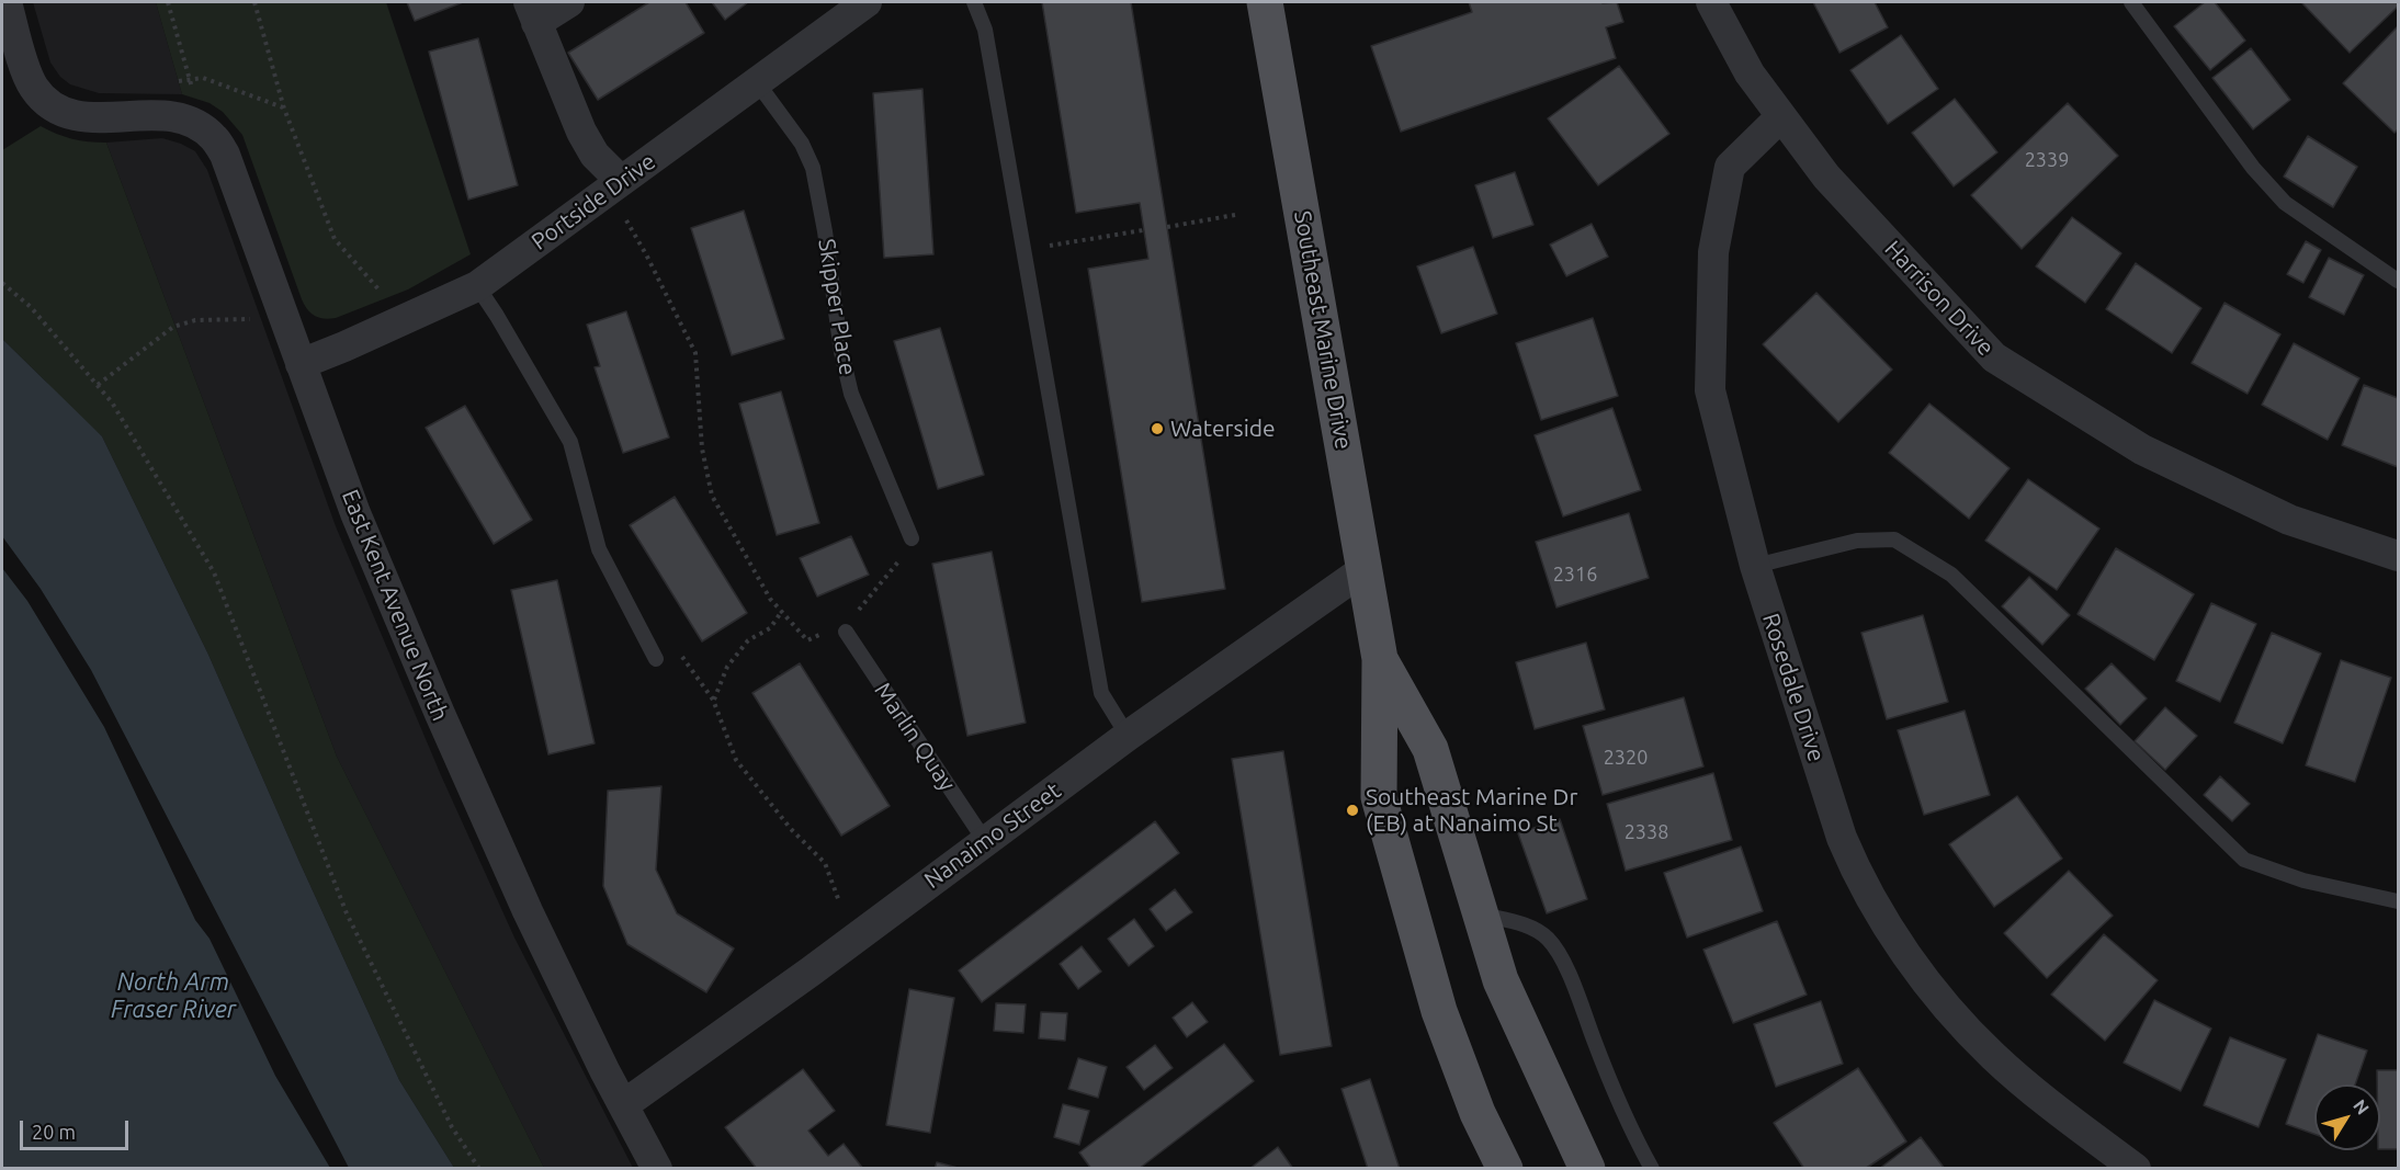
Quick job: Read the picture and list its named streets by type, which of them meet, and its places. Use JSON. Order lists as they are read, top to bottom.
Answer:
{
  "streets": {
    "main road": ["Southeast Marine Drive"],
    "street": [
      "Portside Drive",
      "Harrison Drive",
      "East Kent Avenue North",
      "Rosedale Drive",
      "Nanaimo Street"
    ],
    "lane": ["Skipper Place", "Marlin Quay"]
  },
  "crossings": [
    ["Portside Drive", "Skipper Place"],
    ["Portside Drive", "East Kent Avenue North"],
    ["Harrison Drive", "Rosedale Drive"],
    ["Southeast Marine Drive", "Nanaimo Street"],
    ["East Kent Avenue North", "Nanaimo Street"],
    ["Marlin Quay", "Nanaimo Street"]
  ],
  "water": ["North Arm Fraser River"],
  "places": ["Waterside", "Southeast Marine Dr (EB) at Nanaimo St"],
  "house_numbers": [
    "2339",
    "2316",
    "2320",
    "2338"
  ],
  "scale_bar": "20 m",
  "north": "top right"
}
